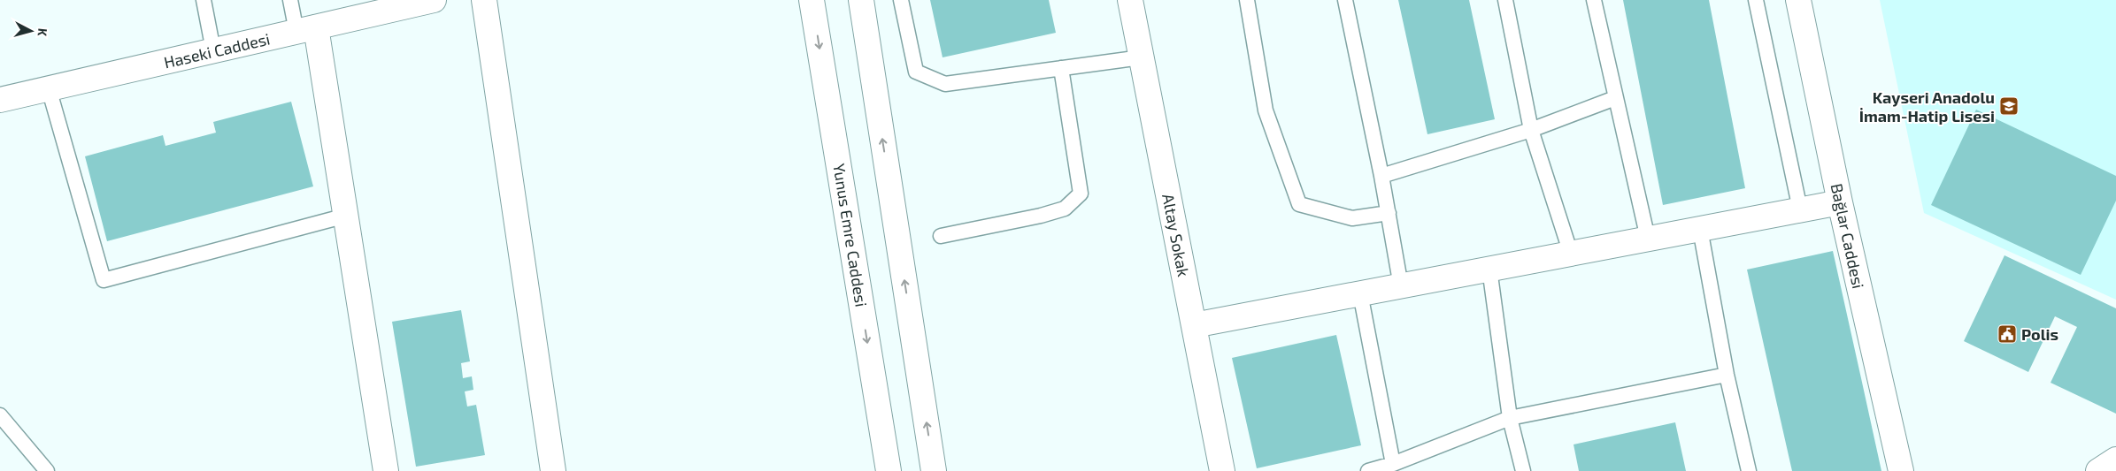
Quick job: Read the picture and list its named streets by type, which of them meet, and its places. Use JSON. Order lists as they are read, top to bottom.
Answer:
{
  "streets": {
    "main road": [
      "Haseki Caddesi",
      "Yunus Emre Caddesi",
      "Altay Sokak",
      "Bağlar Caddesi"
    ]
  },
  "places": {
    "school or university": ["Kayseri Anadolu İmam-Hatip Lisesi"],
    "public building": ["Polis"]
  },
  "north": "right"
}
